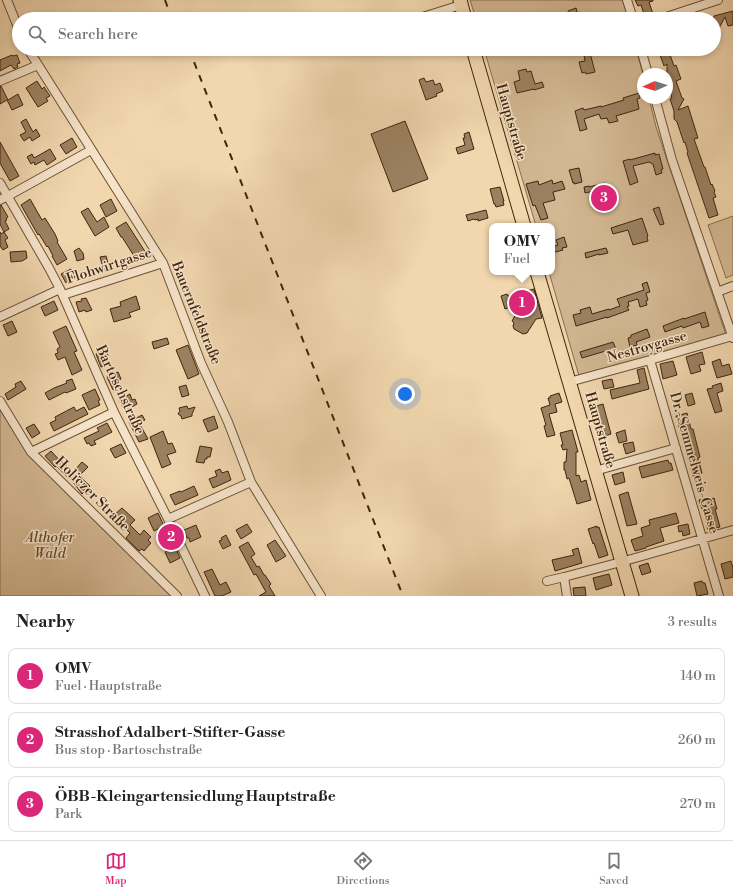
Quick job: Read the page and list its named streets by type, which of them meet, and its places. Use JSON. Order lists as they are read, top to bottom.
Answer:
{
  "streets": {
    "main road": ["Hauptstraße"],
    "street": [
      "Flohwirtgasse",
      "Bauernfeldstraße",
      "Nestroygasse",
      "Bartoschstraße",
      "Dr.-Semmelweis-Gasse",
      "Holiczer Straße"
    ]
  },
  "crossings": [
    ["Hauptstraße", "Nestroygasse"],
    ["Flohwirtgasse", "Bauernfeldstraße"],
    ["Flohwirtgasse", "Bartoschstraße"],
    ["Nestroygasse", "Dr.-Semmelweis-Gasse"]
  ],
  "parks": ["Althofer Wald"],
  "north": "left",
  "page": {
    "search": "Search here",
    "pins": ["3", "1", "2"],
    "popup": ["OMV", "Fuel"],
    "heading": ["Nearby", "3 results"],
    "list": [
      {
        "mark": "1",
        "name": "OMV",
        "note": "Fuel · Hauptstraße",
        "value": "140 m"
      },
      {
        "mark": "2",
        "name": "Strasshof Adalbert-Stifter-Gasse",
        "note": "Bus stop · Bartoschstraße",
        "value": "260 m"
      },
      {
        "mark": "3",
        "name": "ÖBB-Kleingartensiedlung Hauptstraße",
        "note": "Park",
        "value": "270 m"
      }
    ],
    "nav": ["Map", "Directions", "Saved"]
  }
}
